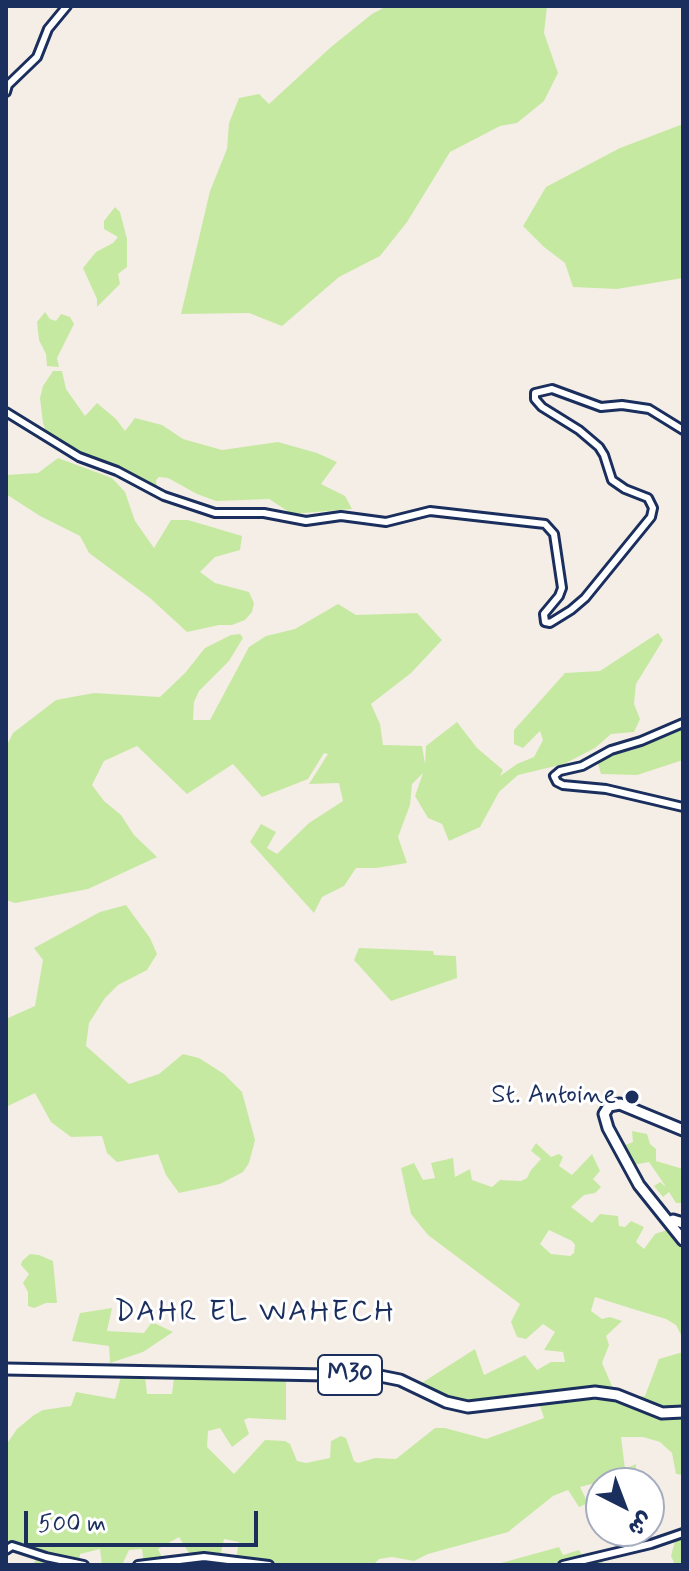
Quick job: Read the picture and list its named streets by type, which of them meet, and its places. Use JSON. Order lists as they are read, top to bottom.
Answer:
{
  "streets": {
    "highway": ["M30"]
  },
  "districts": ["DAHR EL WAHECH"],
  "places": ["St. Antoine"],
  "scale_bar": "500 m",
  "north": "bottom right"
}
